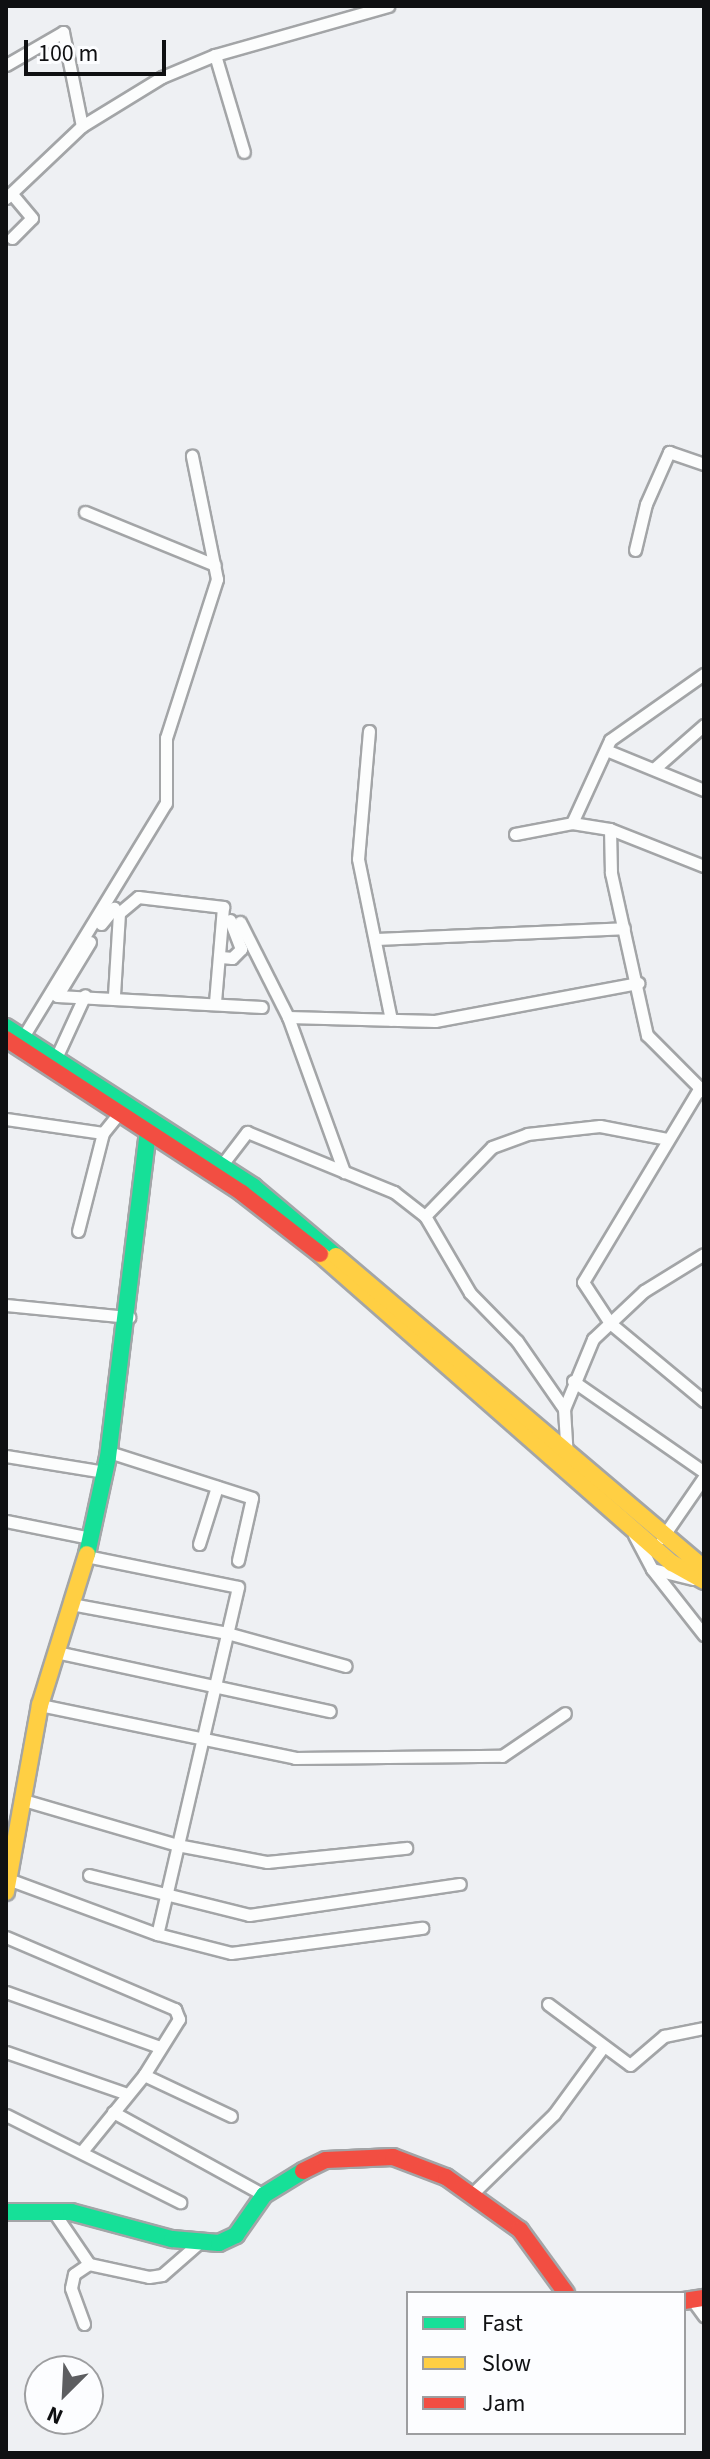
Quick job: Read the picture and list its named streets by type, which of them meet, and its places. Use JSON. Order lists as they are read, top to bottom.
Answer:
{
  "legend": ["Fast", "Slow", "Jam"],
  "scale_bar": "100 m",
  "north": "bottom left"
}
